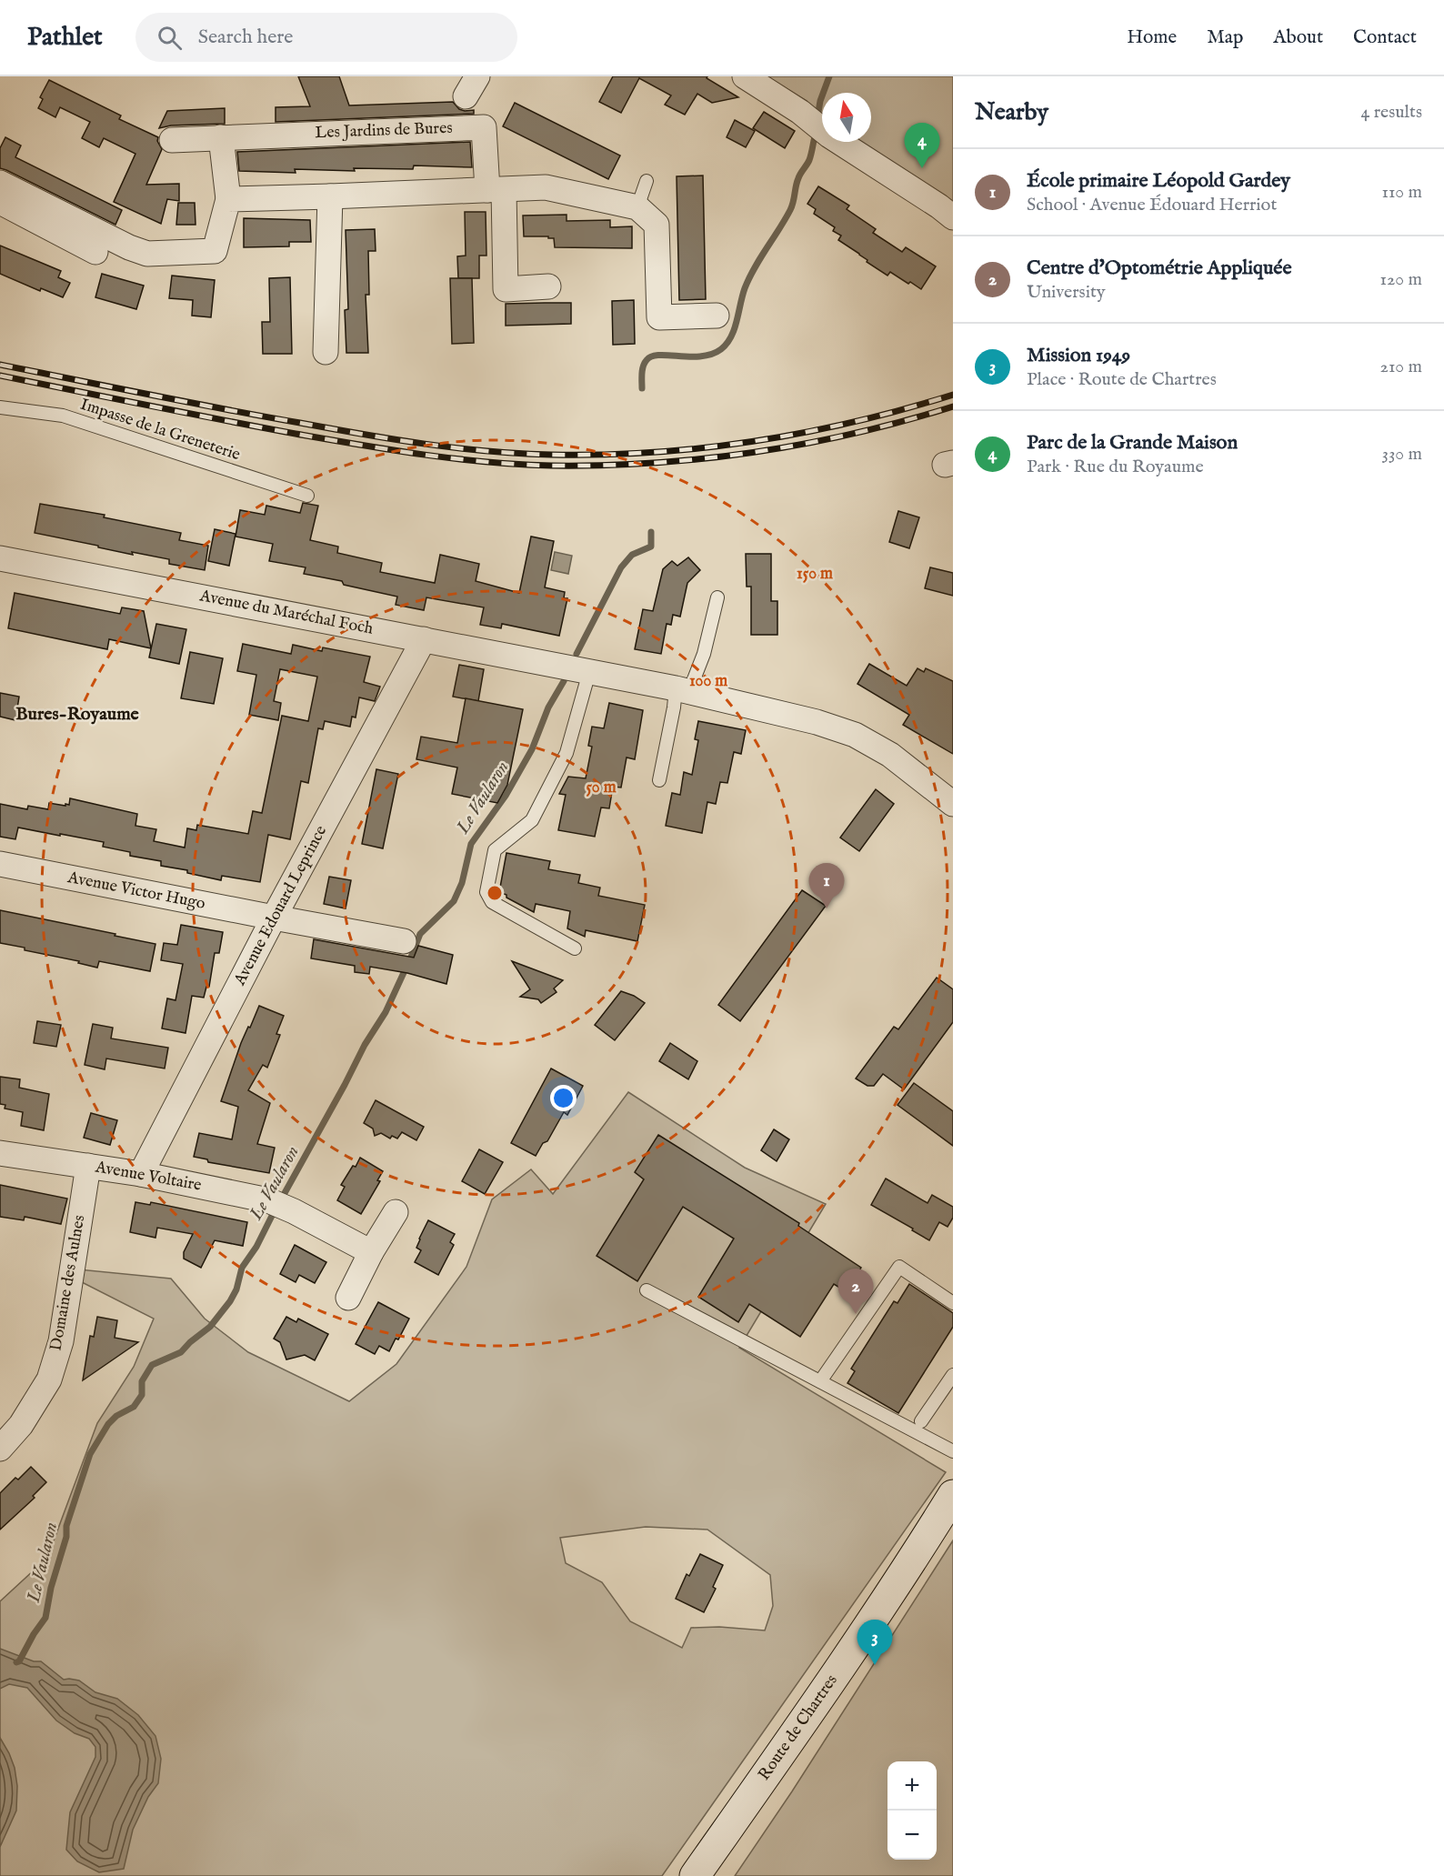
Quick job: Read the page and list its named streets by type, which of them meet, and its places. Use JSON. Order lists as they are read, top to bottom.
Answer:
{
  "streets": {
    "main road": ["Route de Chartres"],
    "street": [
      "Les Jardins de Bures",
      "Avenue du Maréchal Foch",
      "Avenue Victor Hugo",
      "Avenue Edouard Leprince",
      "Avenue Voltaire",
      "Domaine des Aulnes"
    ],
    "lane": ["Impasse de la Greneterie"]
  },
  "crossings": [
    ["Avenue du Maréchal Foch", "Avenue Edouard Leprince"],
    ["Avenue Victor Hugo", "Avenue Edouard Leprince"],
    ["Avenue Edouard Leprince", "Avenue Voltaire"],
    ["Avenue Voltaire", "Domaine des Aulnes"]
  ],
  "districts": ["Bures-Royaume"],
  "water": ["Le Vaularon"],
  "north": "top",
  "page": {
    "header": "Pathlet",
    "search": "Search here",
    "nav": [
      "Home",
      "Map",
      "About",
      "Contact"
    ],
    "heading": ["Nearby", "4 results"],
    "pins": [
      "4",
      "1",
      "2",
      "3"
    ],
    "list": [
      {
        "mark": "1",
        "name": "École primaire Léopold Gardey",
        "note": "School · Avenue Édouard Herriot",
        "value": "110 m"
      },
      {
        "mark": "2",
        "name": "Centre d'Optométrie Appliquée",
        "note": "University",
        "value": "120 m"
      },
      {
        "mark": "3",
        "name": "Mission 1949",
        "note": "Place · Route de Chartres",
        "value": "210 m"
      },
      {
        "mark": "4",
        "name": "Parc de la Grande Maison",
        "note": "Park · Rue du Royaume",
        "value": "330 m"
      }
    ],
    "map_buttons": ["+", "−"]
  },
  "rings": ["150 m", "100 m", "50 m"]
}
